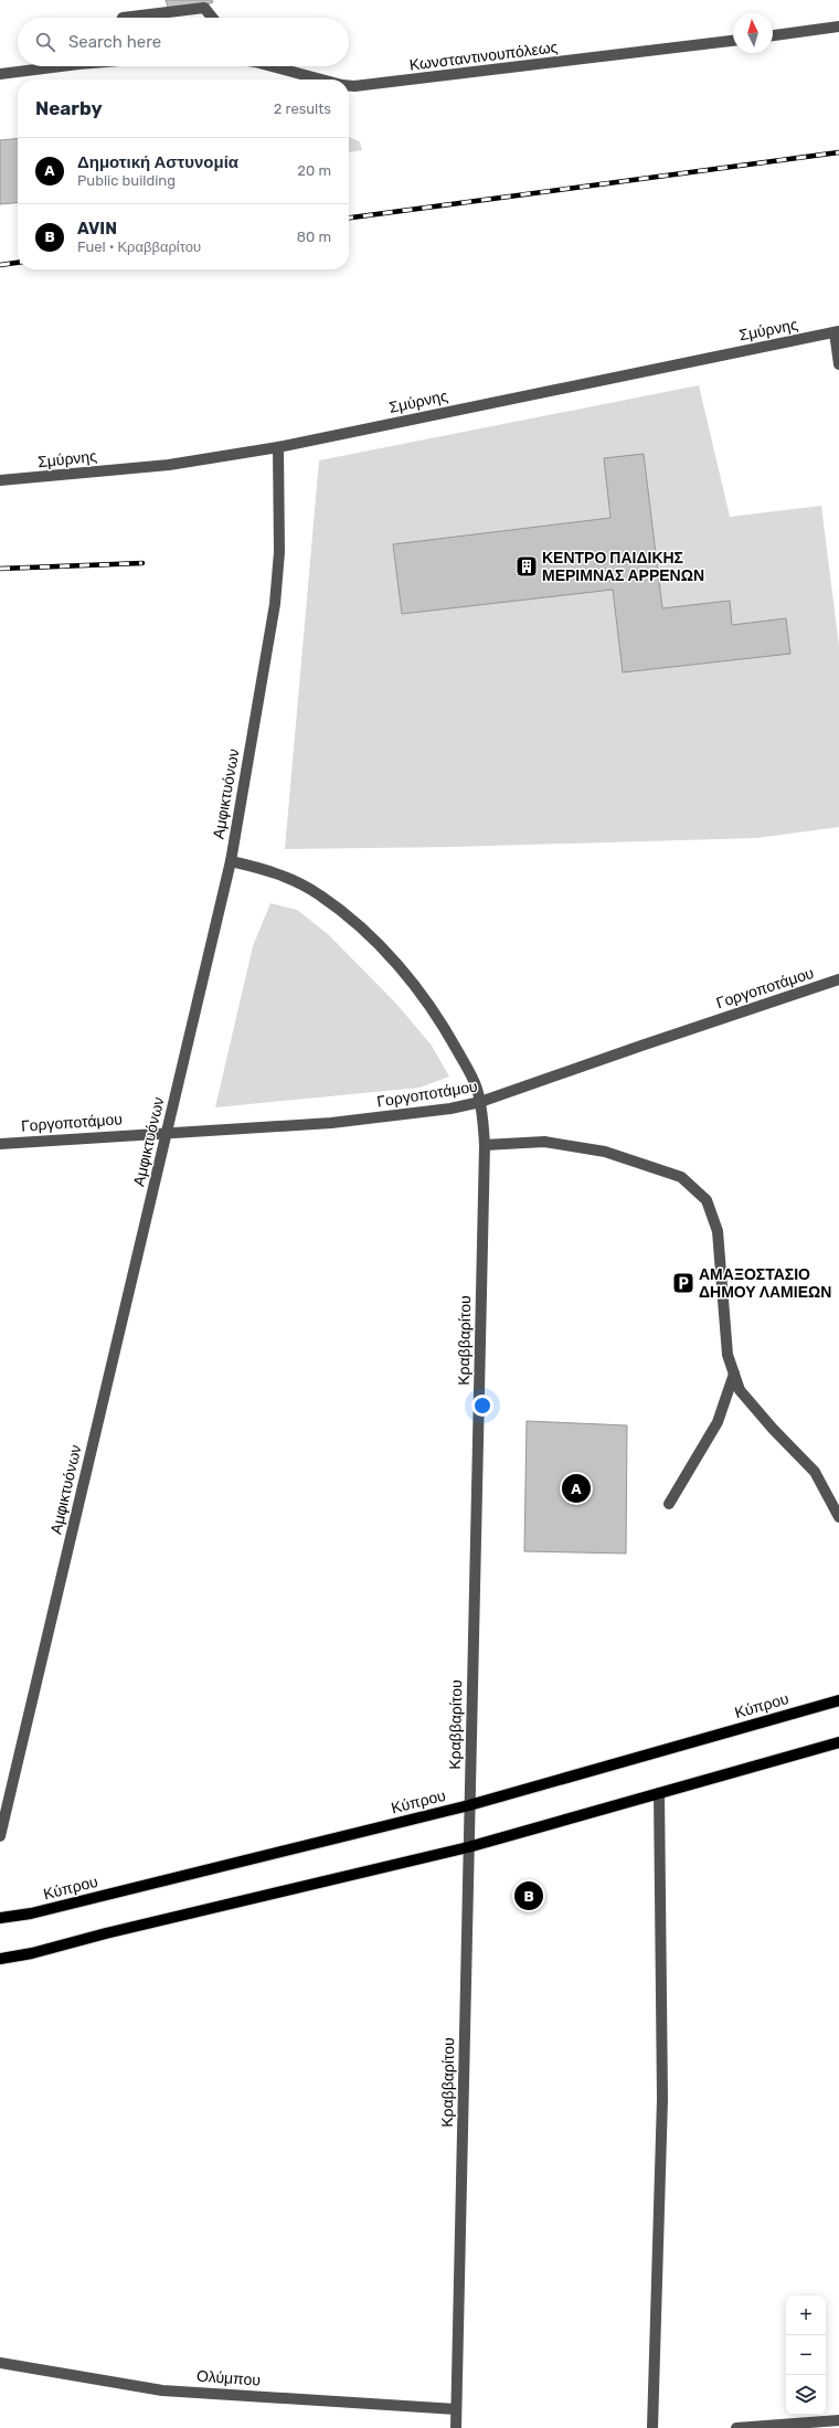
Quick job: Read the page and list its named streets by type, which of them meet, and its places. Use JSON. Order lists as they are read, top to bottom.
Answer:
{
  "streets": {
    "main road": ["Κύπρου"],
    "street": [
      "Κωνσταντινουπόλεως",
      "Σμύρνης",
      "Αμφικτυόνων",
      "Γοργοποτάμου",
      "Κραββαρίτου",
      "Ολύμπου"
    ]
  },
  "crossings": [
    ["Σμύρνης", "Αμφικτυόνων"],
    ["Αμφικτυόνων", "Γοργοποτάμου"],
    ["Αμφικτυόνων", "Κραββαρίτου"],
    ["Γοργοποτάμου", "Κραββαρίτου"],
    ["Κραββαρίτου", "Κύπρου"],
    ["Κραββαρίτου", "Ολύμπου"]
  ],
  "places": {
    "building": ["ΚΕΝΤΡΟ ΠΑΙΔΙΚΗΣ ΜΕΡΙΜΝΑΣ ΑΡΡΕΝΩΝ"],
    "parking": ["ΑΜΑΞΟΣΤΑΣΙΟ ΔΗΜΟΥ ΛΑΜΙΕΩΝ"]
  },
  "north": "top",
  "page": {
    "search": "Search here",
    "heading": ["Nearby", "2 results"],
    "list": [
      {
        "mark": "A",
        "name": "Δημοτική Αστυνομία",
        "note": "Public building",
        "value": "20 m"
      },
      {
        "mark": "B",
        "name": "AVIN",
        "note": "Fuel · Κραββαρίτου",
        "value": "80 m"
      }
    ],
    "pins": ["A", "B"],
    "map_buttons": ["+", "−"]
  }
}
